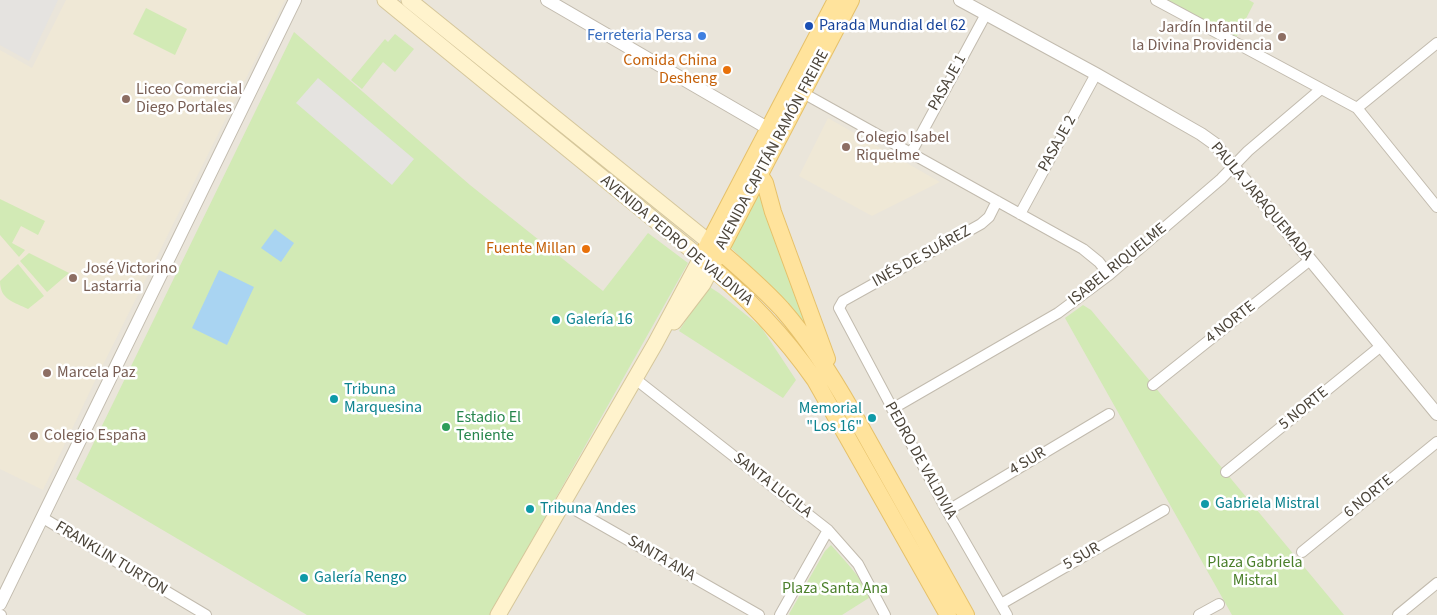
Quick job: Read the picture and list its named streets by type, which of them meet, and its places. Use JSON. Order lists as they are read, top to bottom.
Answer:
{
  "streets": {
    "main road": ["AVENIDA CAPITÁN RAMÓN FREIRE", "AVENIDA PEDRO DE VALDIVIA"],
    "street": [
      "PASAJE 1",
      "PASAJE 2",
      "PAULA JARAQUEMADA",
      "INÉS DE SUÁREZ",
      "ISABEL RIQUELME",
      "4 NORTE",
      "5 NORTE",
      "PEDRO DE VALDIVIA",
      "4 SUR",
      "SANTA LUCILA",
      "6 NORTE",
      "5 SUR",
      "FRANKLIN TURTON",
      "SANTA ANA"
    ]
  },
  "crossings": [
    ["PASAJE 1", "PAULA JARAQUEMADA"],
    ["PASAJE 2", "PAULA JARAQUEMADA"],
    ["AVENIDA CAPITÁN RAMÓN FREIRE", "AVENIDA PEDRO DE VALDIVIA"],
    ["AVENIDA CAPITÁN RAMÓN FREIRE", "SANTA LUCILA"],
    ["AVENIDA CAPITÁN RAMÓN FREIRE", "SANTA ANA"],
    ["PAULA JARAQUEMADA", "ISABEL RIQUELME"],
    ["PAULA JARAQUEMADA", "4 NORTE"],
    ["PAULA JARAQUEMADA", "5 NORTE"],
    ["INÉS DE SUÁREZ", "PEDRO DE VALDIVIA"],
    ["ISABEL RIQUELME", "PEDRO DE VALDIVIA"],
    ["PEDRO DE VALDIVIA", "4 SUR"],
    ["PEDRO DE VALDIVIA", "5 SUR"]
  ],
  "parks": ["Plaza Gabriela Mistral", "Plaza Santa Ana"],
  "places": [
    "Parada Mundial del 62",
    "Ferreteria Persa",
    "Jardín Infantil de la Divina Providencia",
    "Comida China Desheng",
    "Liceo Comercial Diego Portales",
    "Colegio Isabel Riquelme",
    "Fuente Millan",
    "José Victorino Lastarria",
    "Galería 16",
    "Marcela Paz",
    "Tribuna Marquesina",
    "Memorial \"Los 16\"",
    "Estadio El Teniente",
    "Colegio España",
    "Gabriela Mistral",
    "Tribuna Andes",
    "Galería Rengo"
  ]
}
